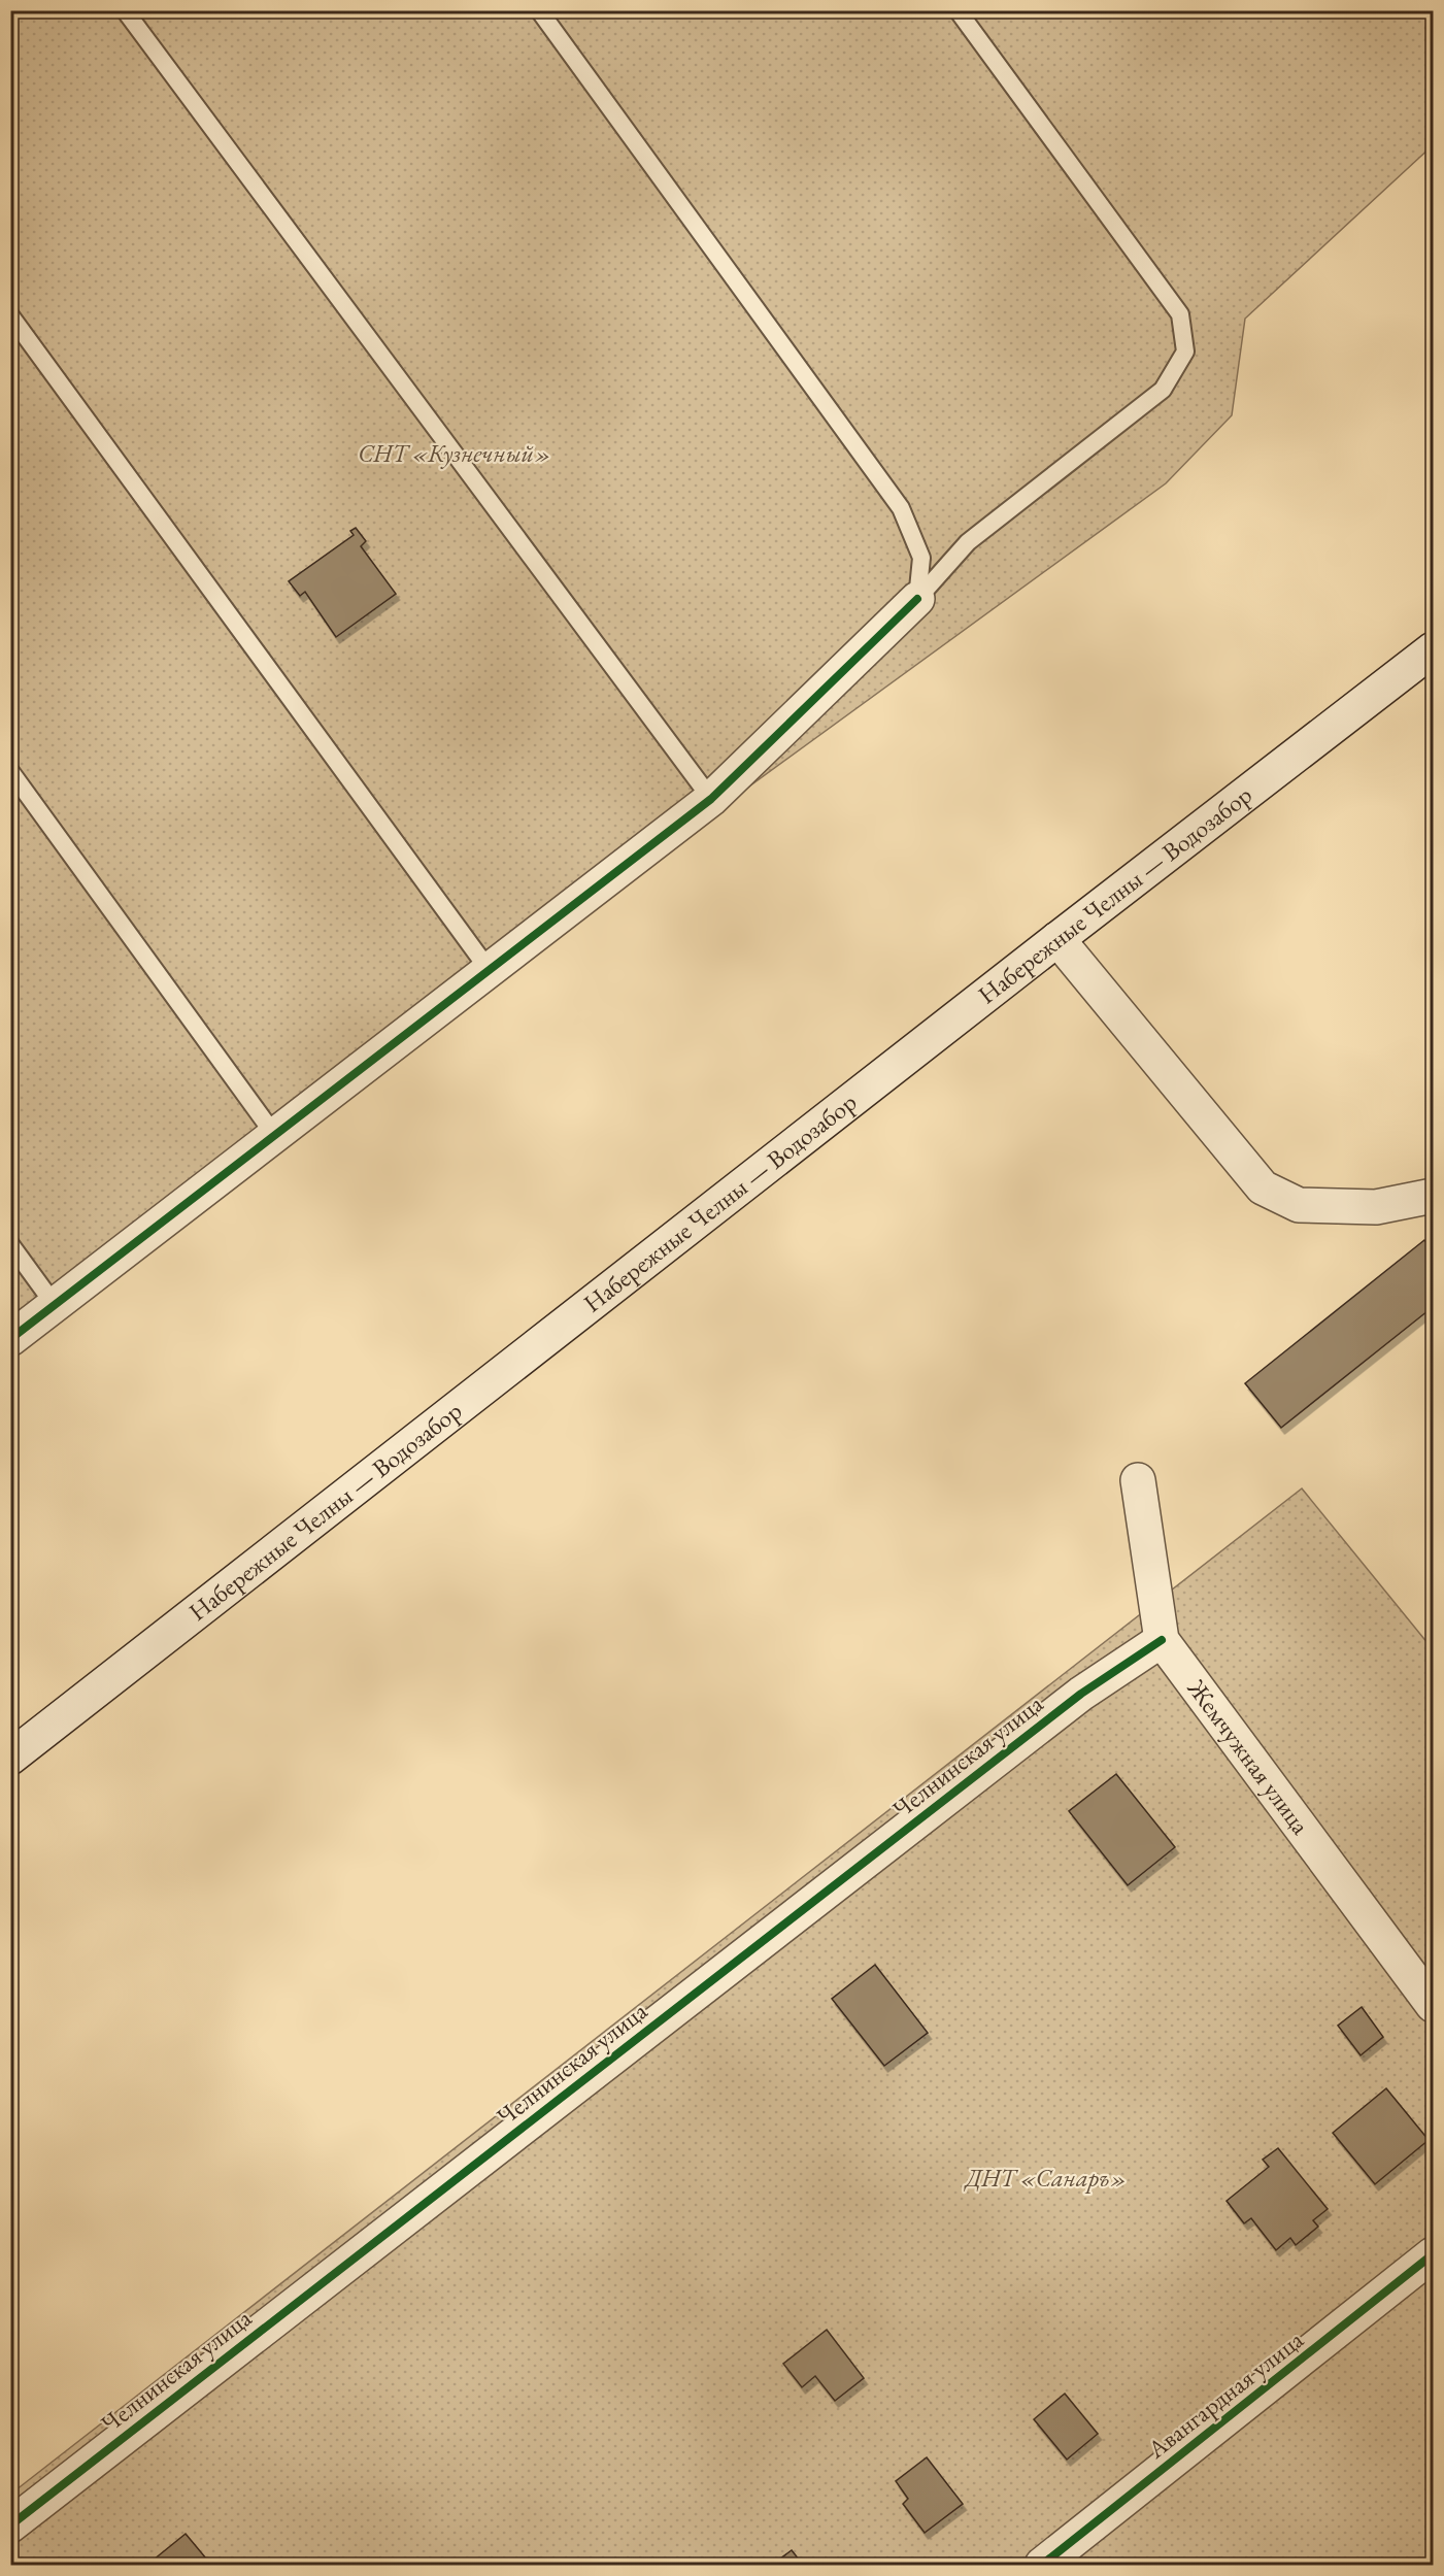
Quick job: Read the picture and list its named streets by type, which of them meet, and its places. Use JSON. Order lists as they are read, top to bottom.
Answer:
{
  "streets": {
    "street": [
      "Набережные Челны — Водозабор",
      "Челнинская улица",
      "Жемчужная улица",
      "Авангардная улица"
    ]
  },
  "crossings": [
    ["Челнинская улица", "Жемчужная улица"]
  ],
  "parks": ["СНТ «Кузнечный»", "ДНТ «Санаръ»"]
}
